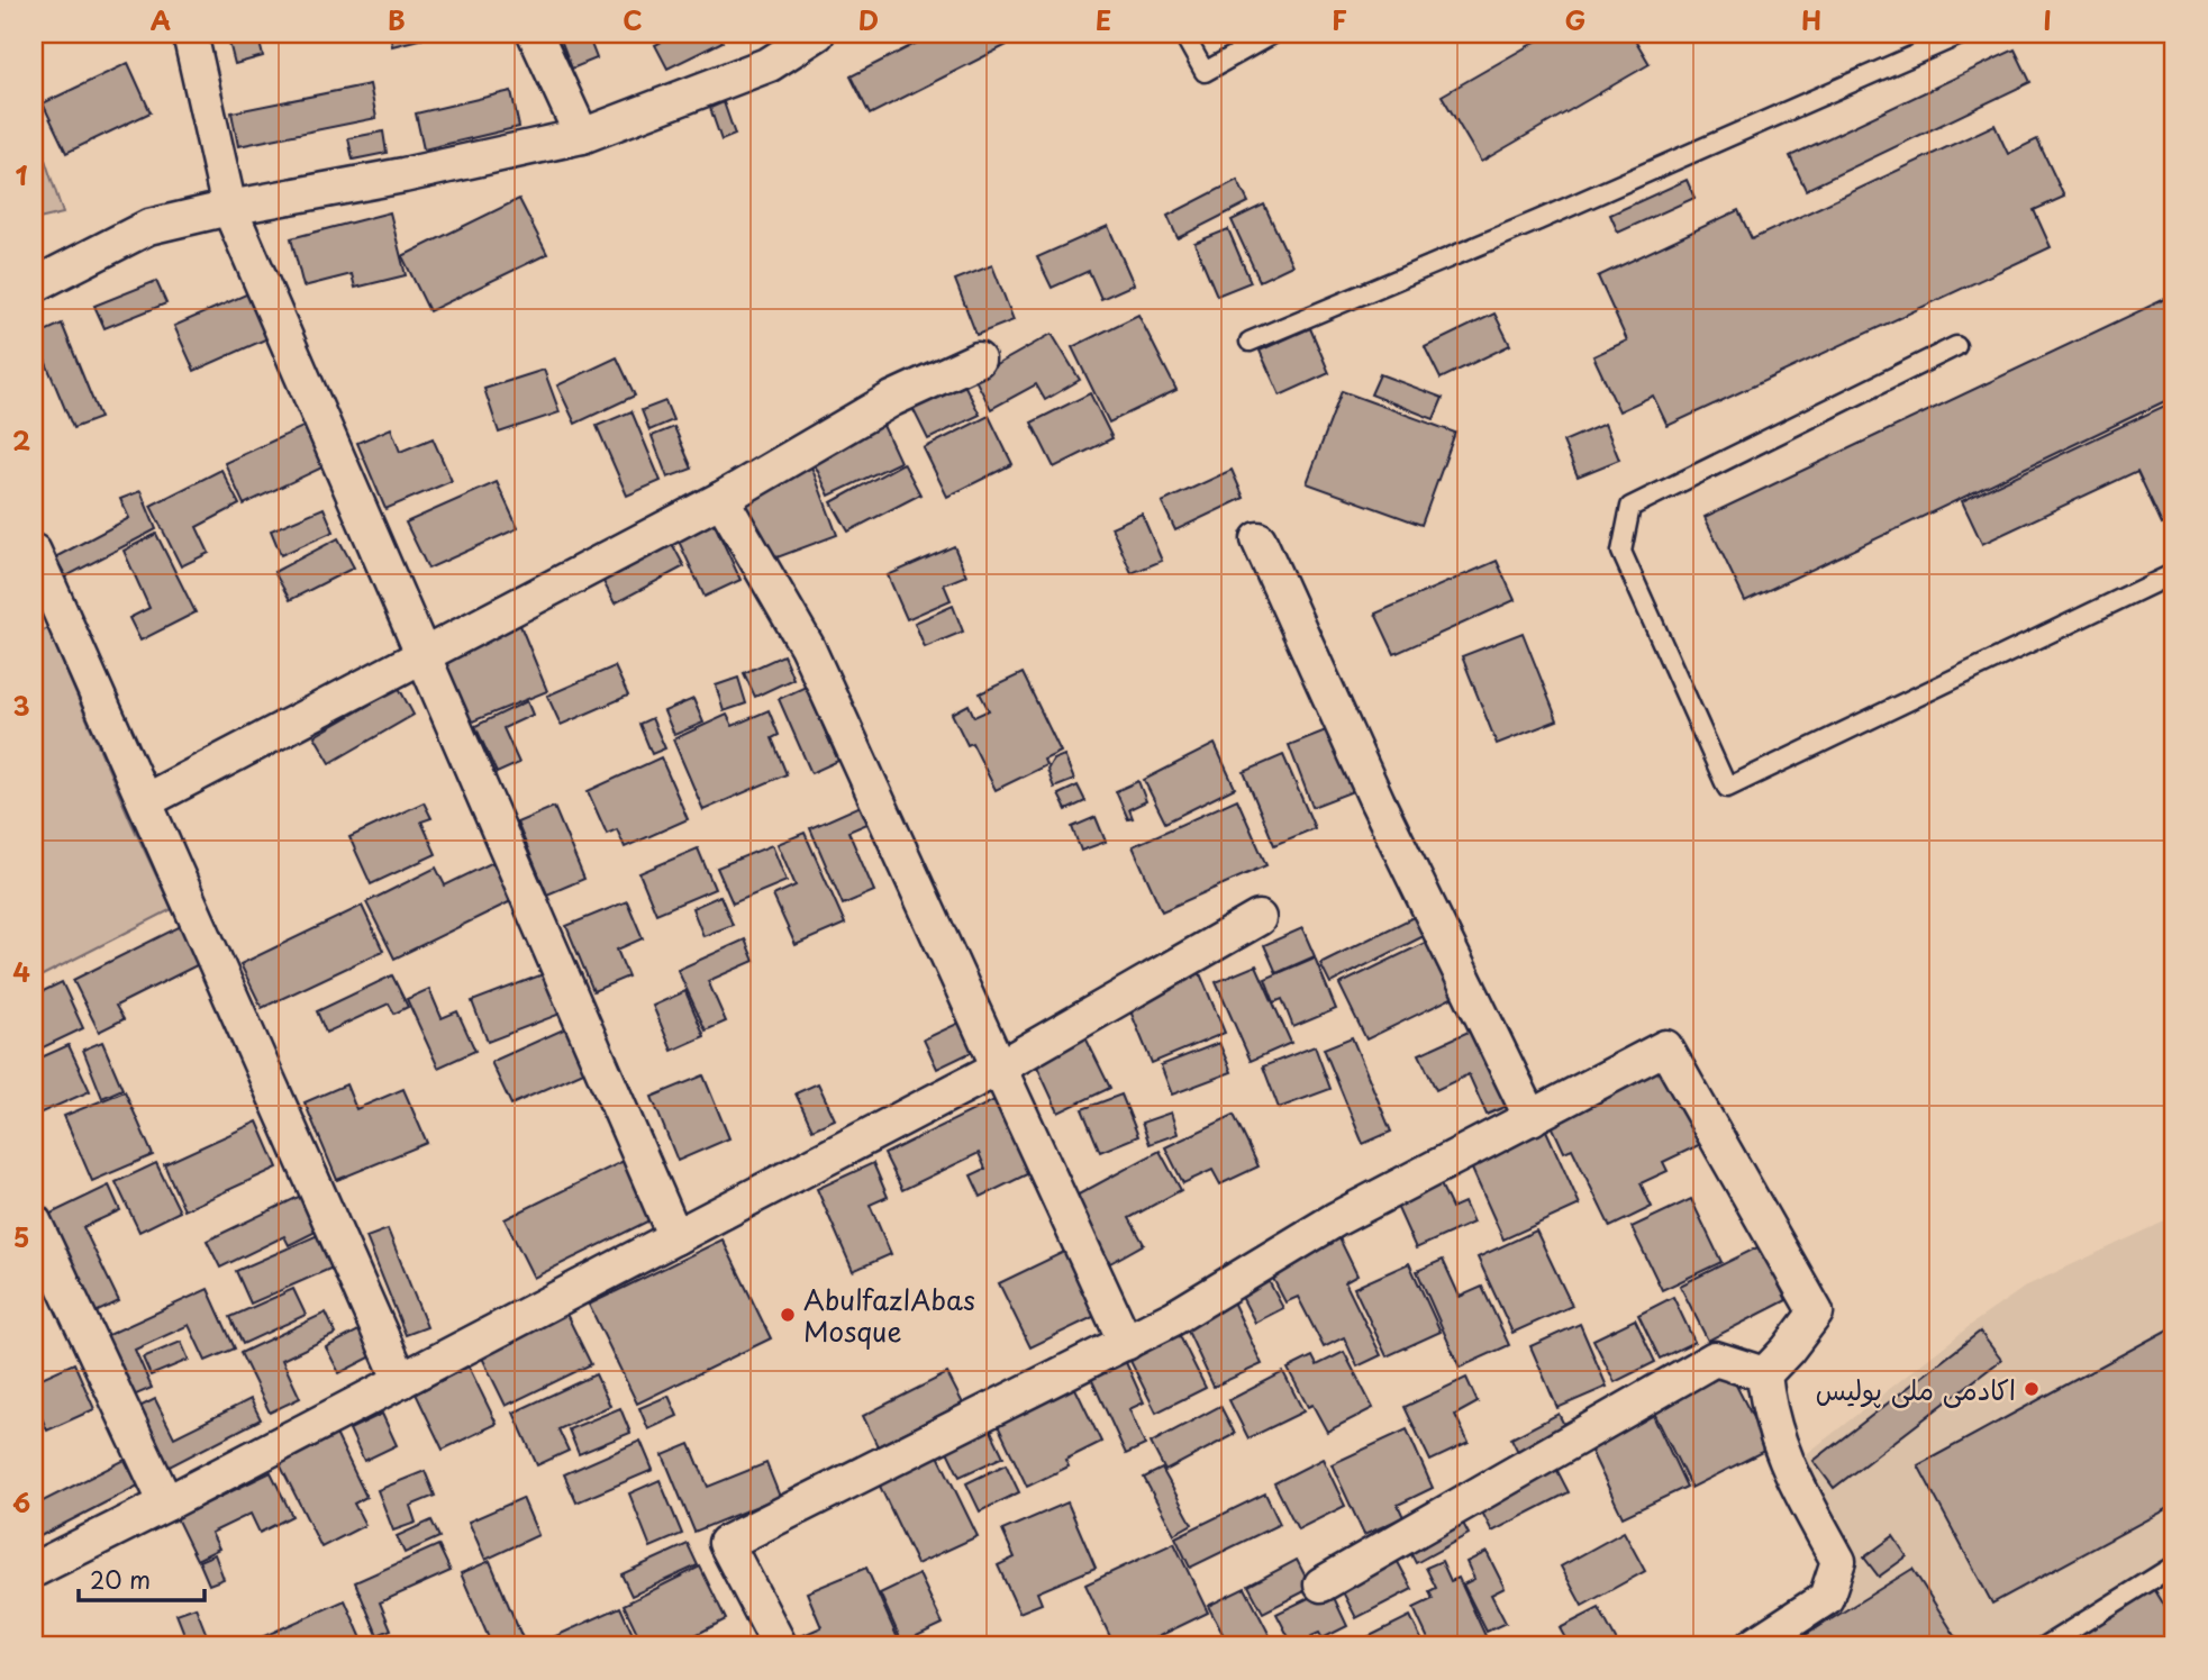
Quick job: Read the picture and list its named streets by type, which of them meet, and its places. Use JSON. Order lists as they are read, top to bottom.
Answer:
{
  "places": ["AbulfazlAbas Mosque", "اکادمی ملی پولیس"],
  "scale_bar": "20 m",
  "grid": {
    "columns": [
      "A",
      "B",
      "C",
      "D",
      "E",
      "F",
      "G",
      "H",
      "I"
    ],
    "rows": [
      "1",
      "2",
      "3",
      "4",
      "5",
      "6"
    ]
  }
}
